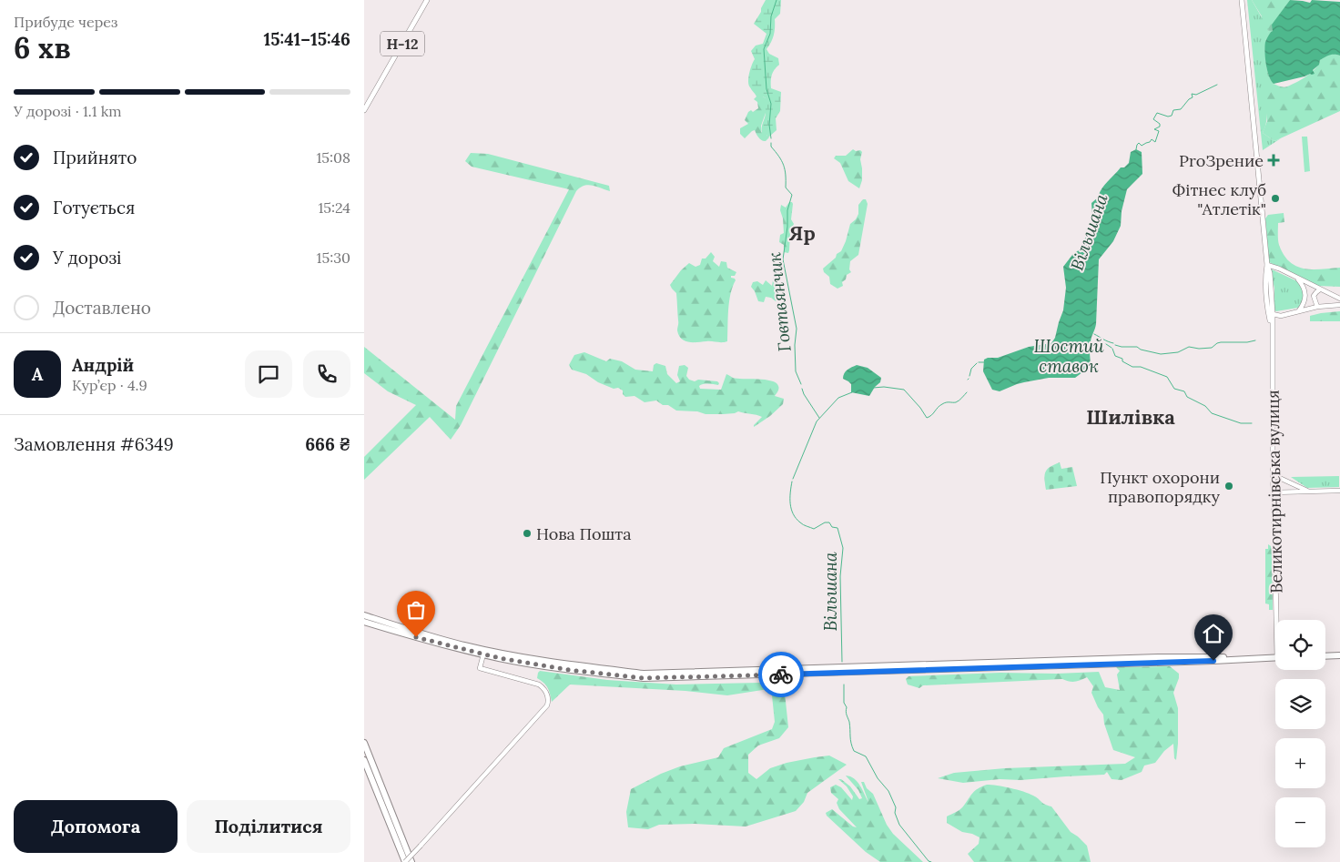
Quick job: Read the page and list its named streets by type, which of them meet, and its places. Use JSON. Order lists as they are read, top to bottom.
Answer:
{
  "streets": {
    "main road": ["Н-12", "Великотирнівська вулиця"]
  },
  "districts": ["Яр", "Шилівка"],
  "water": ["Вільшана", "Говтвянчик", "Шостий ставок"],
  "places": {
    "health": ["ProЗрение"],
    "other": ["Фітнес клуб \"Атлетік\"", "Пункт охорони правопорядку", "Нова Пошта"]
  },
  "page": {
    "heading": ["6 хв", "Прибуде через", "15:41–15:46"],
    "panel": [
      "Андрій",
      "Кур’єр · 4.9",
      "Замовлення #6349",
      "666 ₴"
    ],
    "bar": "У дорозі · 1.1 km",
    "list": [
      ["Прийнято", "15:08"],
      ["Готується", "15:24"],
      ["У дорозі", "15:30"],
      "Доставлено"
    ],
    "round": "А",
    "map_buttons": ["+", "−"],
    "buttons": ["Допомога", "Поділитися"]
  }
}
